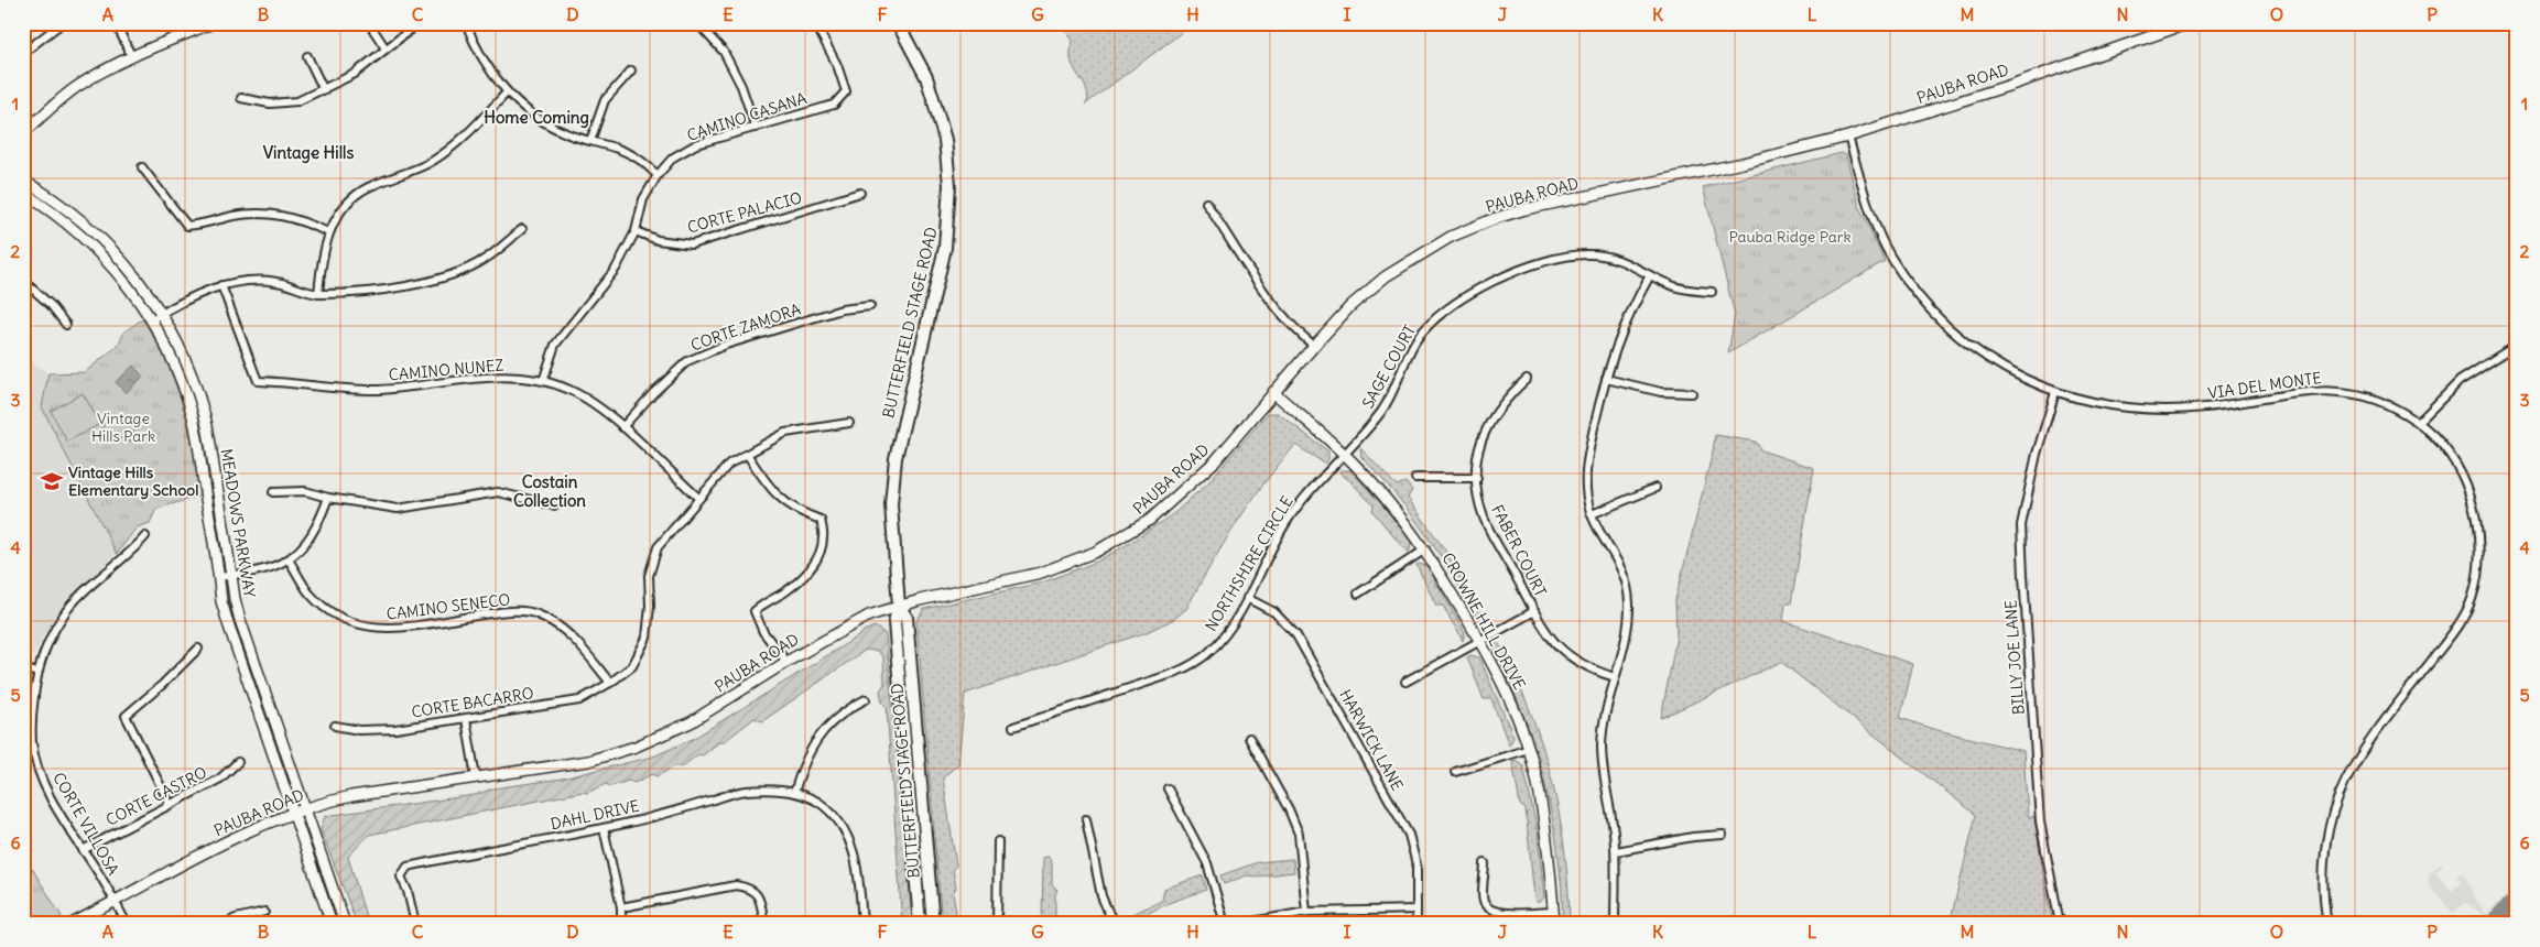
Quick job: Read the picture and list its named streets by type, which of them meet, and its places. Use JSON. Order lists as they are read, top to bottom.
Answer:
{
  "streets": {
    "main road": [
      "PAUBA ROAD",
      "BUTTERFIELD STAGE ROAD",
      "MEADOWS PARKWAY",
      "CROWNE HILL DRIVE"
    ],
    "street": [
      "CAMINO CASANA",
      "CORTE PALACIO",
      "CORTE ZAMORA",
      "SAGE COURT",
      "CAMINO NUNEZ",
      "VIA DEL MONTE",
      "FABER COURT",
      "NORTHSHIRE CIRCLE",
      "CAMINO SENECO",
      "BILLY JOE LANE",
      "CORTE BACARRO",
      "HARWICK LANE",
      "CORTE CASTRO",
      "DAHL DRIVE",
      "CORTE VILLOSA"
    ]
  },
  "crossings": [
    ["PAUBA ROAD", "BUTTERFIELD STAGE ROAD"],
    ["PAUBA ROAD", "VIA DEL MONTE"],
    ["PAUBA ROAD", "MEADOWS PARKWAY"],
    ["PAUBA ROAD", "CROWNE HILL DRIVE"],
    ["PAUBA ROAD", "CORTE VILLOSA"],
    ["CAMINO CASANA", "CORTE PALACIO"],
    ["CAMINO CASANA", "CAMINO NUNEZ"],
    ["CORTE ZAMORA", "CAMINO NUNEZ"],
    ["SAGE COURT", "NORTHSHIRE CIRCLE"],
    ["SAGE COURT", "CROWNE HILL DRIVE"],
    ["CAMINO NUNEZ", "CORTE BACARRO"],
    ["VIA DEL MONTE", "BILLY JOE LANE"],
    ["NORTHSHIRE CIRCLE", "CROWNE HILL DRIVE"],
    ["NORTHSHIRE CIRCLE", "HARWICK LANE"],
    ["CAMINO SENECO", "CORTE BACARRO"],
    ["CORTE CASTRO", "CORTE VILLOSA"]
  ],
  "districts": ["Home Coming", "Vintage Hills", "Costain Collection"],
  "parks": ["Pauba Ridge Park", "Vintage Hills Park"],
  "places": {
    "school or university": ["Vintage Hills Elementary School"]
  },
  "grid": {
    "columns": [
      "A",
      "B",
      "C",
      "D",
      "E",
      "F",
      "G",
      "H",
      "I",
      "J",
      "K",
      "L",
      "M",
      "N",
      "O",
      "P"
    ],
    "rows": [
      "1",
      "2",
      "3",
      "4",
      "5",
      "6"
    ]
  }
}
